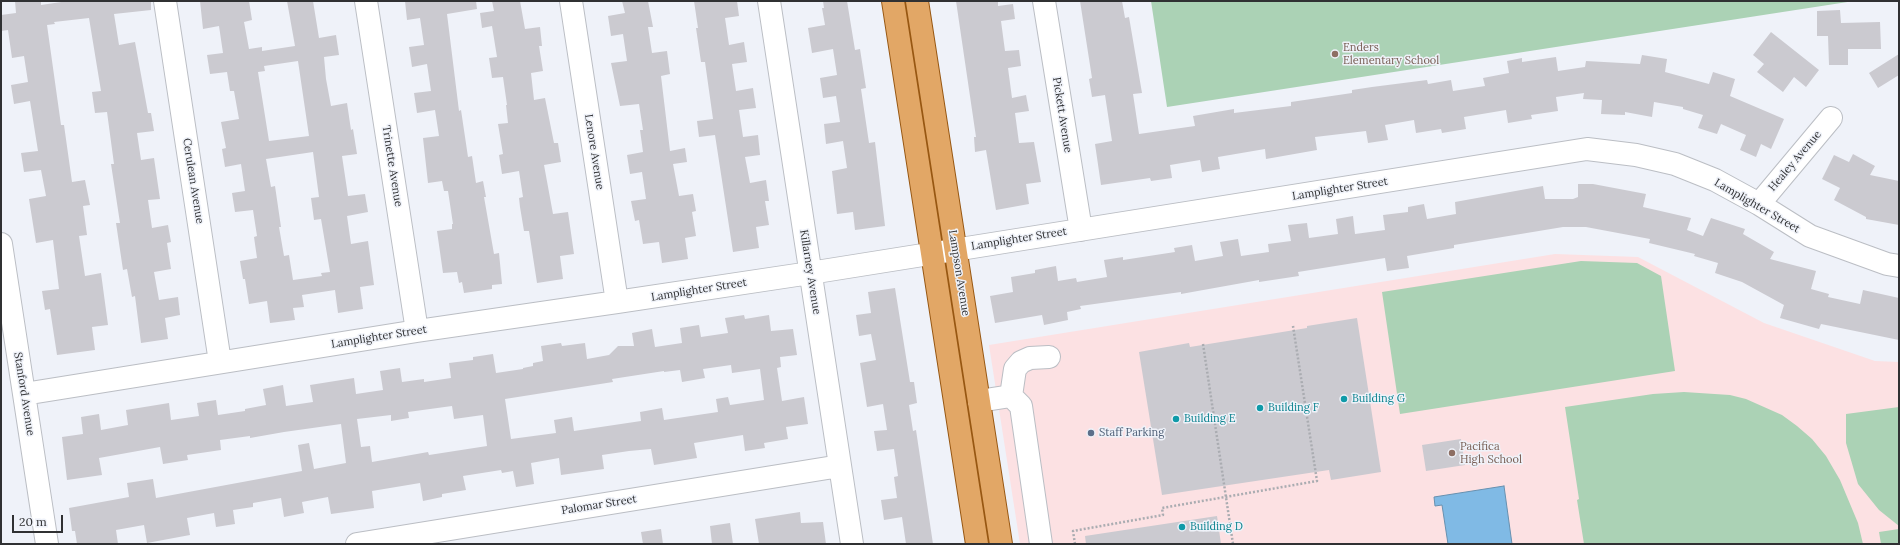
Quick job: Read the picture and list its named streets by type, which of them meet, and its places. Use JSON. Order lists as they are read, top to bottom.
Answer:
{
  "streets": {
    "main road": ["Lampson Avenue"],
    "street": [
      "Pickett Avenue",
      "Lenore Avenue",
      "Healey Avenue",
      "Trinette Avenue",
      "Cerulean Avenue",
      "Lamplighter Street",
      "Killarney Avenue",
      "Stanford Avenue",
      "Palomar Street"
    ]
  },
  "crossings": [
    ["Pickett Avenue", "Lamplighter Street"],
    ["Lenore Avenue", "Lamplighter Street"],
    ["Healey Avenue", "Lamplighter Street"],
    ["Trinette Avenue", "Lamplighter Street"],
    ["Cerulean Avenue", "Lamplighter Street"],
    ["Lamplighter Street", "Killarney Avenue"],
    ["Lamplighter Street", "Lampson Avenue"],
    ["Lamplighter Street", "Stanford Avenue"],
    ["Killarney Avenue", "Palomar Street"]
  ],
  "places": [
    "Enders Elementary School",
    "Building G",
    "Building F",
    "Building E",
    "Staff Parking",
    "Pacifica High School",
    "Building D"
  ],
  "scale_bar": "20 m"
}
